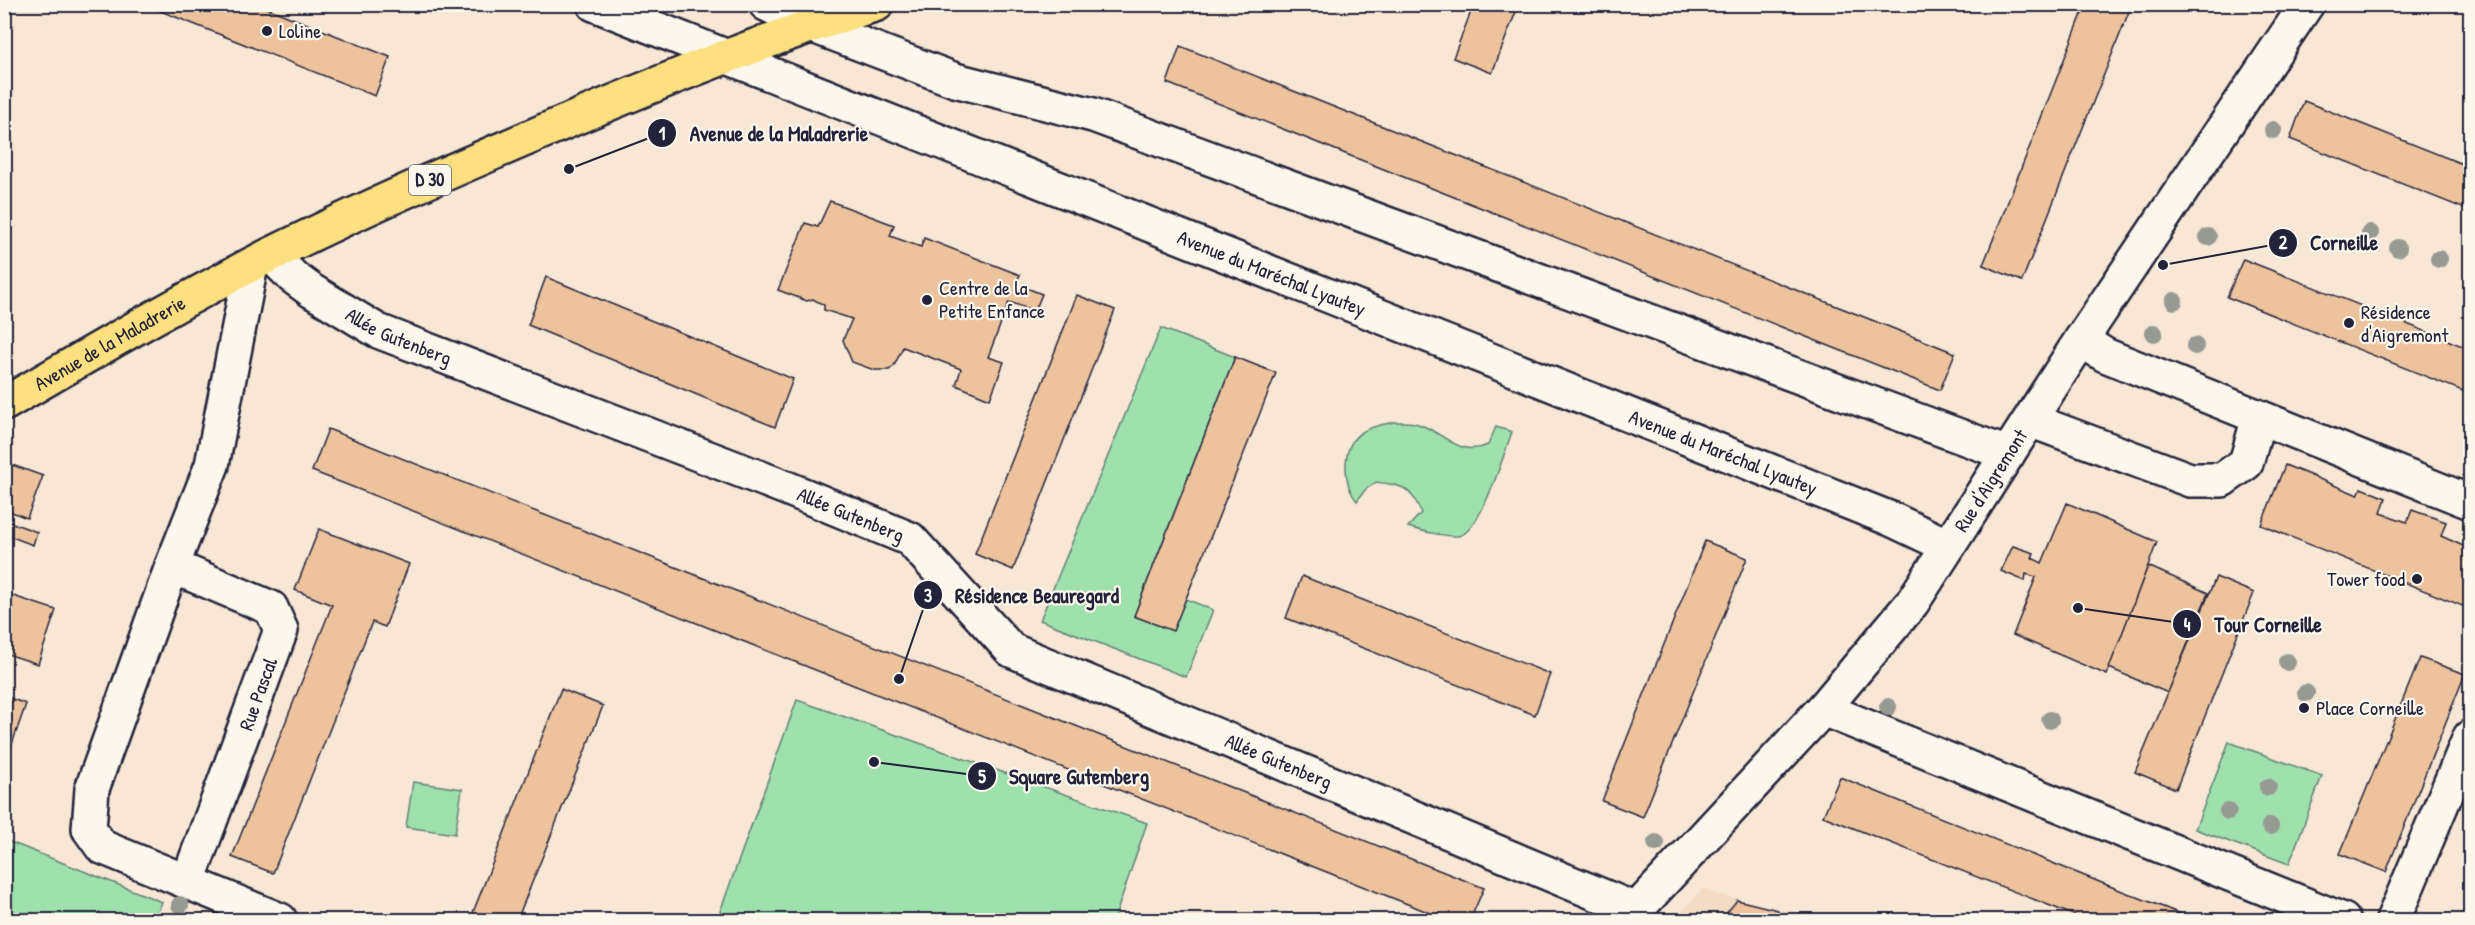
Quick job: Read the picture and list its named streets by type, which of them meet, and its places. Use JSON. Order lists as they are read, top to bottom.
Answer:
{
  "streets": {
    "main road": ["D 30", "Avenue de la Maladrerie"],
    "street": [
      "Avenue du Maréchal Lyautey",
      "Allée Gutenberg",
      "Rue d'Aigremont",
      "Rue Pascal"
    ]
  },
  "crossings": [
    ["Avenue du Maréchal Lyautey", "Avenue de la Maladrerie"],
    ["Avenue du Maréchal Lyautey", "Rue d'Aigremont"],
    ["Allée Gutenberg", "Avenue de la Maladrerie"],
    ["Allée Gutenberg", "Rue d'Aigremont"]
  ],
  "places": [
    "Loline",
    "Avenue de la Maladrerie",
    "Corneille",
    "Centre de la Petite Enfance",
    "Résidence d'Aigremont",
    "Tower food",
    "Tour Corneille",
    "Résidence Beauregard",
    "Place Corneille",
    "Square Gutemberg"
  ]
}
